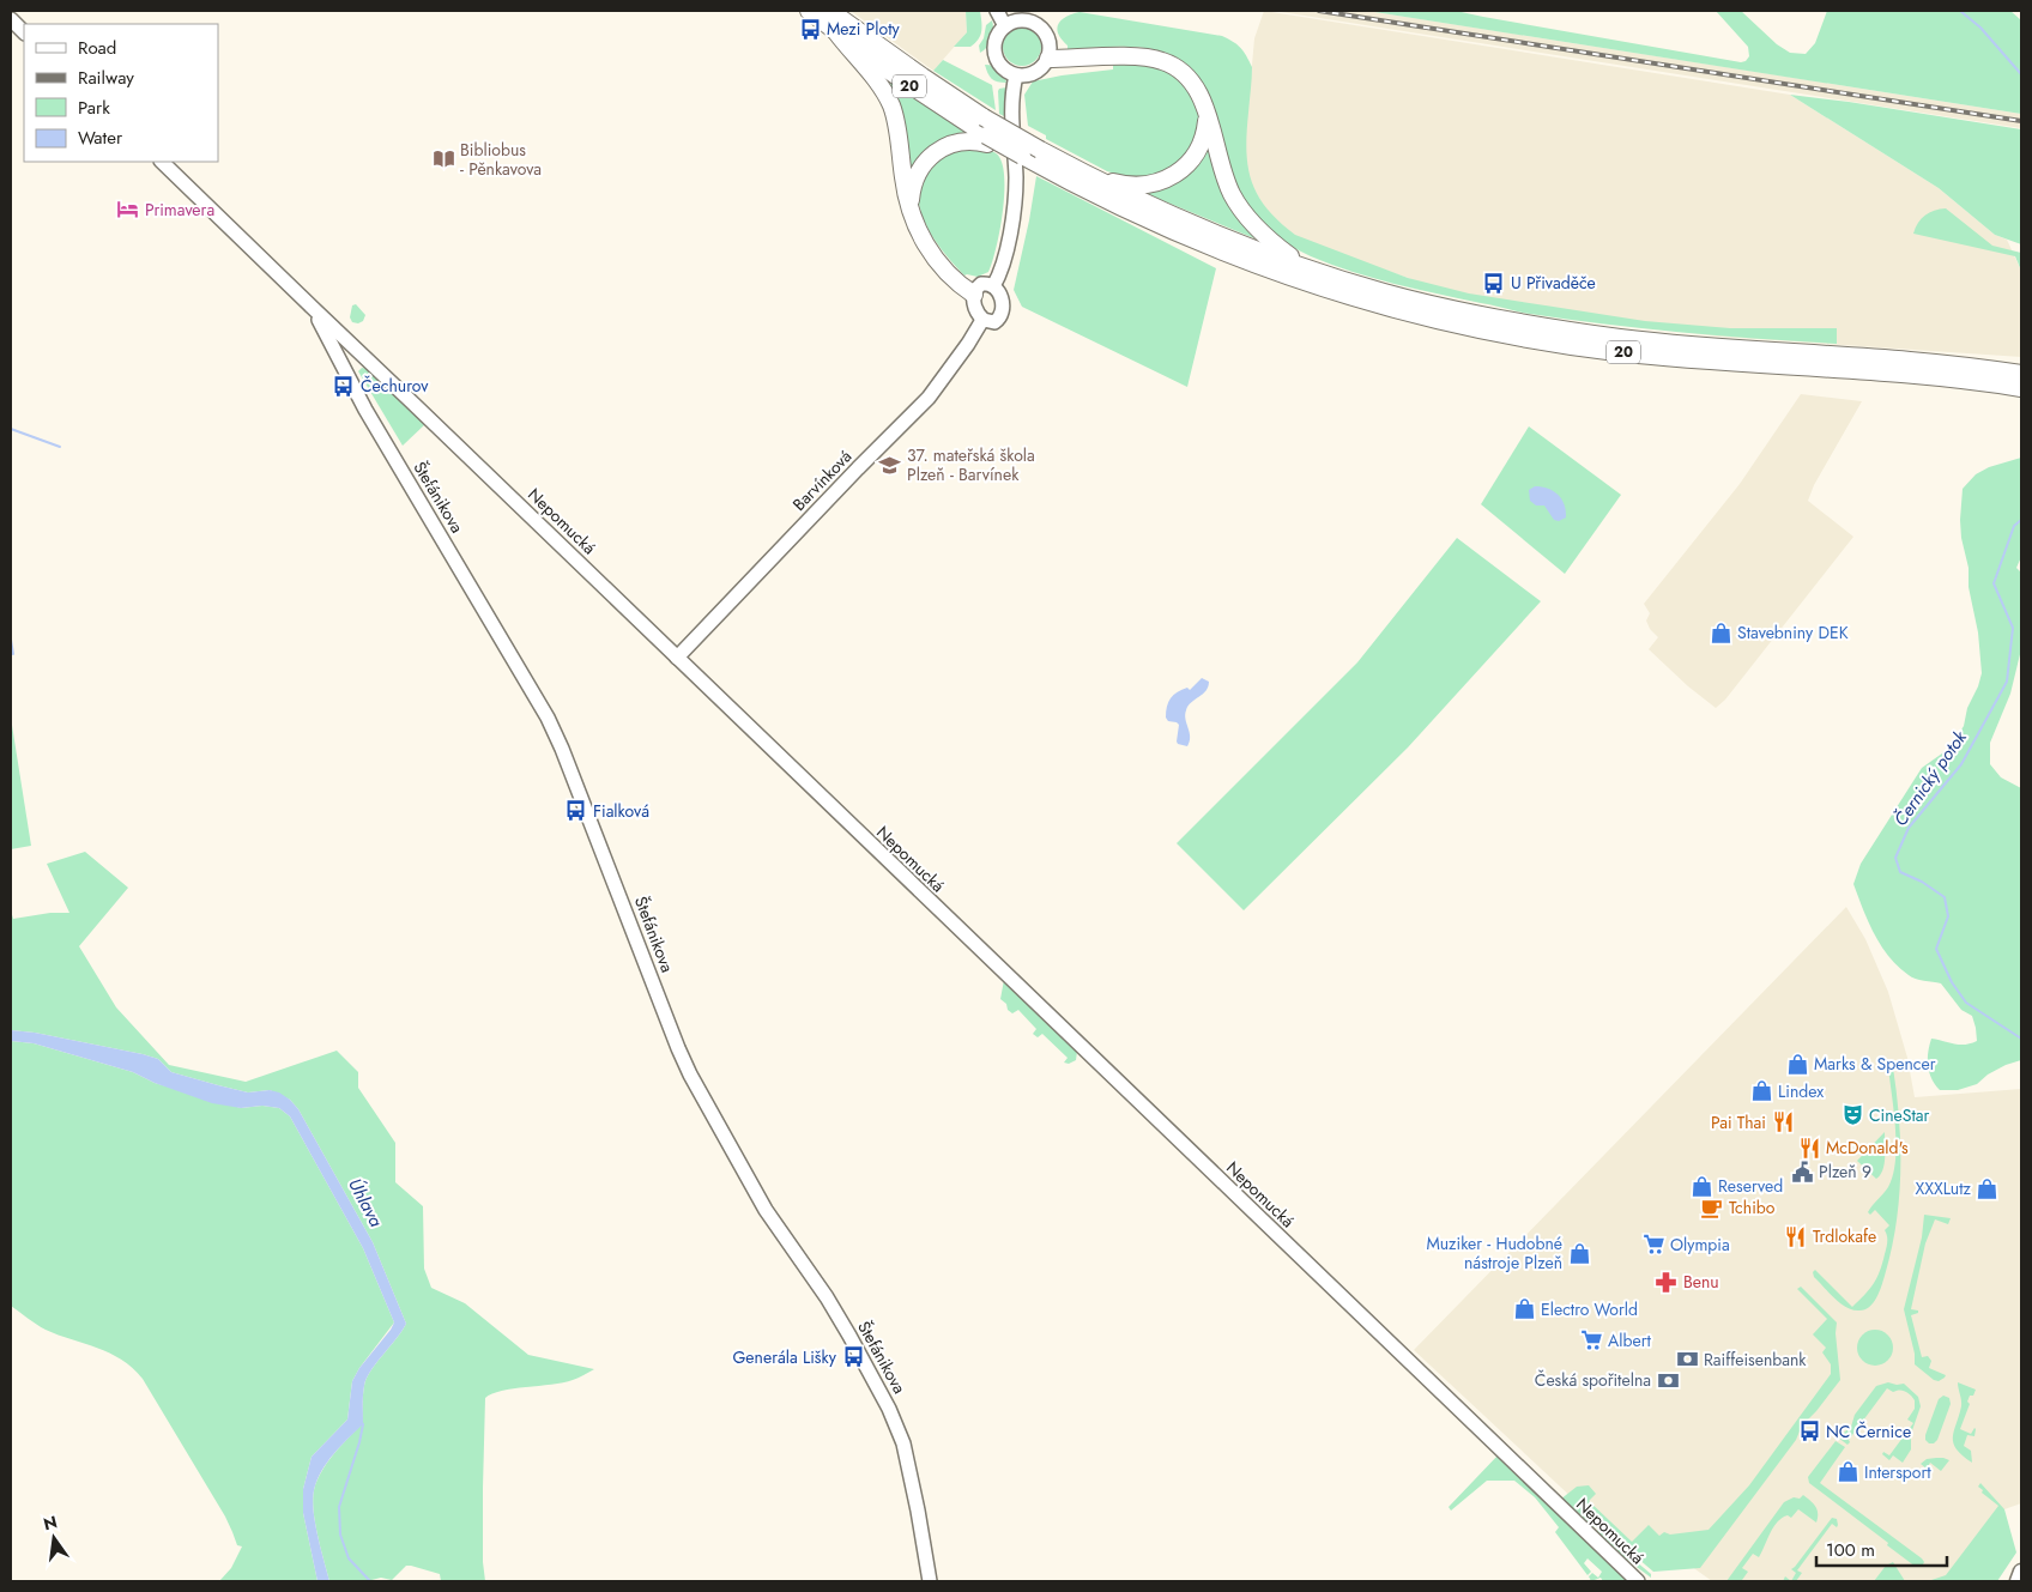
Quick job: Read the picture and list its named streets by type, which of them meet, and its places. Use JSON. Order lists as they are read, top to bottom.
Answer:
{
  "streets": {
    "highway": ["20"],
    "street": ["Barvínková", "Štefánikova", "Nepomucká"]
  },
  "crossings": [
    ["Barvínková", "Nepomucká"],
    ["Štefánikova", "Nepomucká"]
  ],
  "water": ["Černický potok", "Úhlava"],
  "places": {
    "bus stop": [
      "Mezi Ploty",
      "U Přivaděče",
      "Čechurov",
      "Fialková",
      "Generála Lišky",
      "NC Černice"
    ],
    "library": ["Bibliobus - Pěnkavova"],
    "hotel": ["Primavera"],
    "school or university": ["37. mateřská škola Plzeň - Barvínek"],
    "shop": [
      "Stavebniny DEK",
      "Marks & Spencer",
      "Lindex",
      "Reserved",
      "XXXLutz",
      "Muziker - Hudobné nástroje Plzeň",
      "Electro World",
      "Intersport"
    ],
    "theatre": ["CineStar"],
    "restaurant": ["Pai Thai", "McDonald's", "Trdlokafe"],
    "public building": ["Plzeň 9"],
    "cafe": ["Tchibo"],
    "supermarket": ["Olympia", "Albert"],
    "pharmacy": ["Benu"],
    "bank": ["Raiffeisenbank", "Česká spořitelna"]
  },
  "legend": [
    "Road",
    "Railway",
    "Park",
    "Water"
  ],
  "scale_bar": "100 m",
  "north": "top"
}
